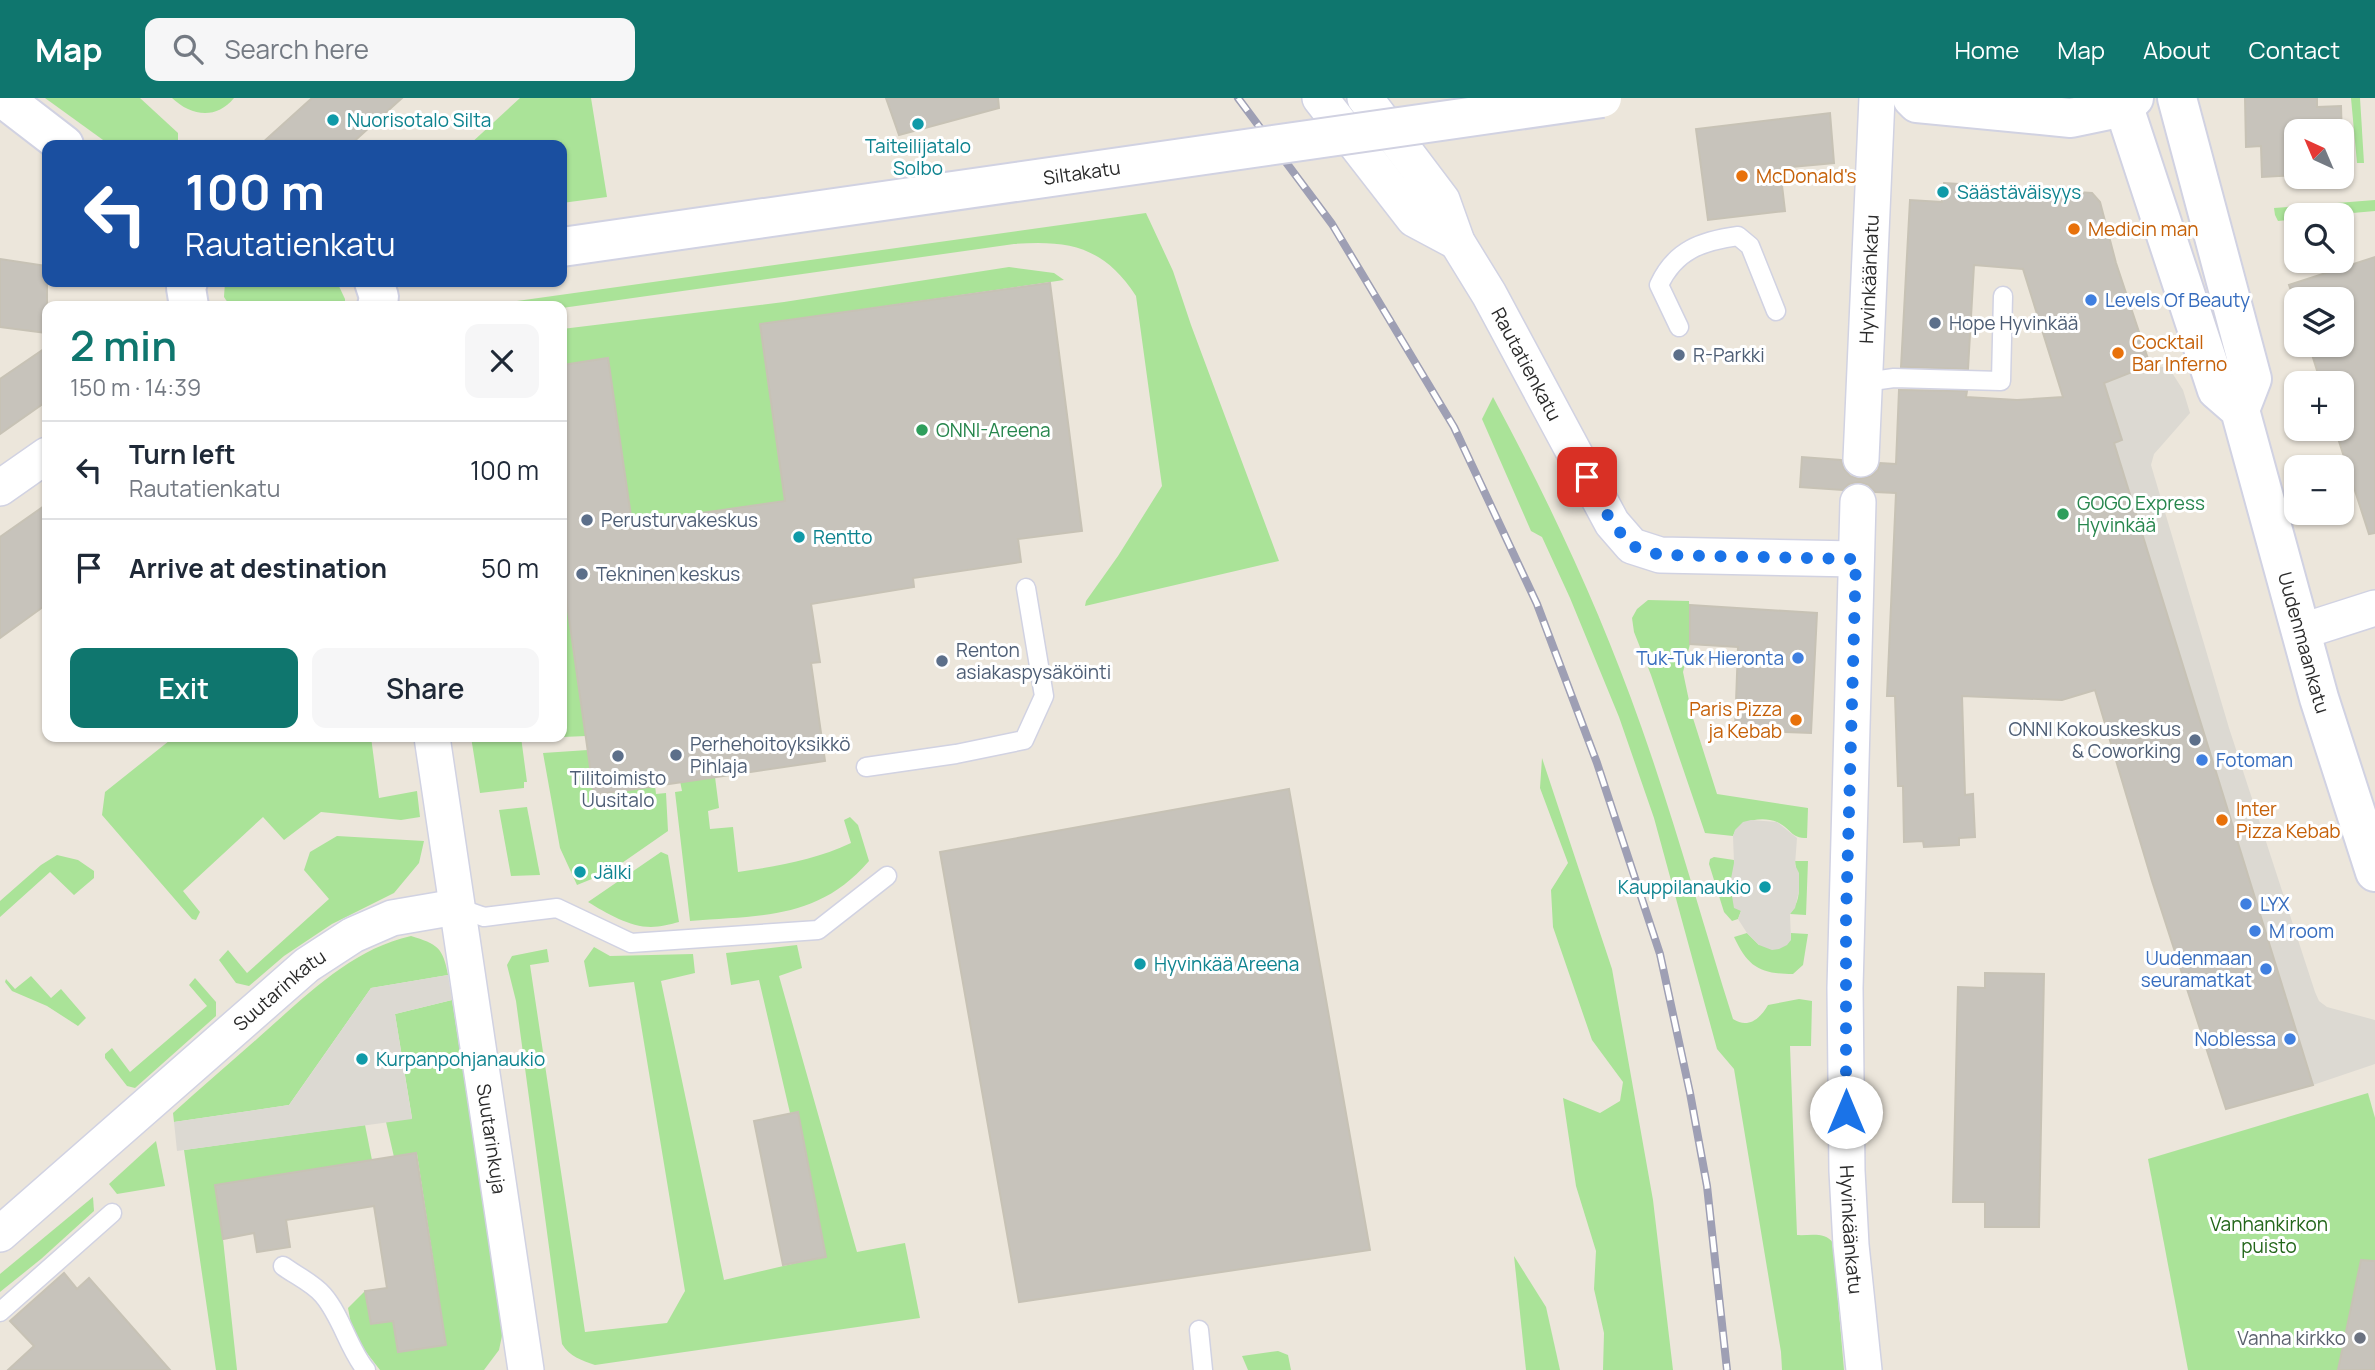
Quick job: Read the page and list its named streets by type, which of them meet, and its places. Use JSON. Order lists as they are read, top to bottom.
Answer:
{
  "streets": {
    "street": [
      "Siltakatu",
      "Hyvinkäänkatu",
      "Rautatienkatu",
      "Uudenmaankatu",
      "Suutarinkatu",
      "Suutarinkuja"
    ]
  },
  "crossings": [
    ["Hyvinkäänkatu", "Rautatienkatu"],
    ["Suutarinkatu", "Suutarinkuja"]
  ],
  "parks": ["Vanhankirkon puisto"],
  "places": [
    "Nuorisotalo Silta",
    "Taiteilijatalo Solbo",
    "McDonald's",
    "Säästäväisyys",
    "Medicin man",
    "Levels Of Beauty",
    "Hope Hyvinkää",
    "Cocktail Bar Inferno",
    "R-Parkki",
    "ONNI-Areena",
    "GOGO Express Hyvinkää",
    "Perusturvakeskus",
    "Rentto",
    "Tekninen keskus",
    "Tuk-Tuk Hieronta",
    "Renton asiakaspysäköinti",
    "Paris Pizza ja Kebab",
    "ONNI Kokouskeskus & Coworking",
    "Perhehoitoyksikkö Pihlaja",
    "Tilitoimisto Uusitalo",
    "Fotoman",
    "Inter Pizza Kebab",
    "Jälki",
    "Kauppilanaukio",
    "LYX",
    "M room",
    "Hyvinkää Areena",
    "Uudenmaan seuramatkat",
    "Noblessa",
    "Kurpanpohjanaukio",
    "Vanha kirkko"
  ],
  "north": "top left",
  "page": {
    "header": "Map",
    "search": "Search here",
    "nav": [
      "Home",
      "Map",
      "About",
      "Contact"
    ],
    "map_buttons": ["+", "−"],
    "turn": ["100 m", "Rautatienkatu"],
    "heading": ["2 min", "150 m · 14:39"],
    "list": [
      {
        "name": "Turn left",
        "note": "Rautatienkatu",
        "value": "100 m"
      },
      {
        "name": "Arrive at destination",
        "value": "50 m"
      }
    ],
    "buttons": ["Exit", "Share"]
  }
}
